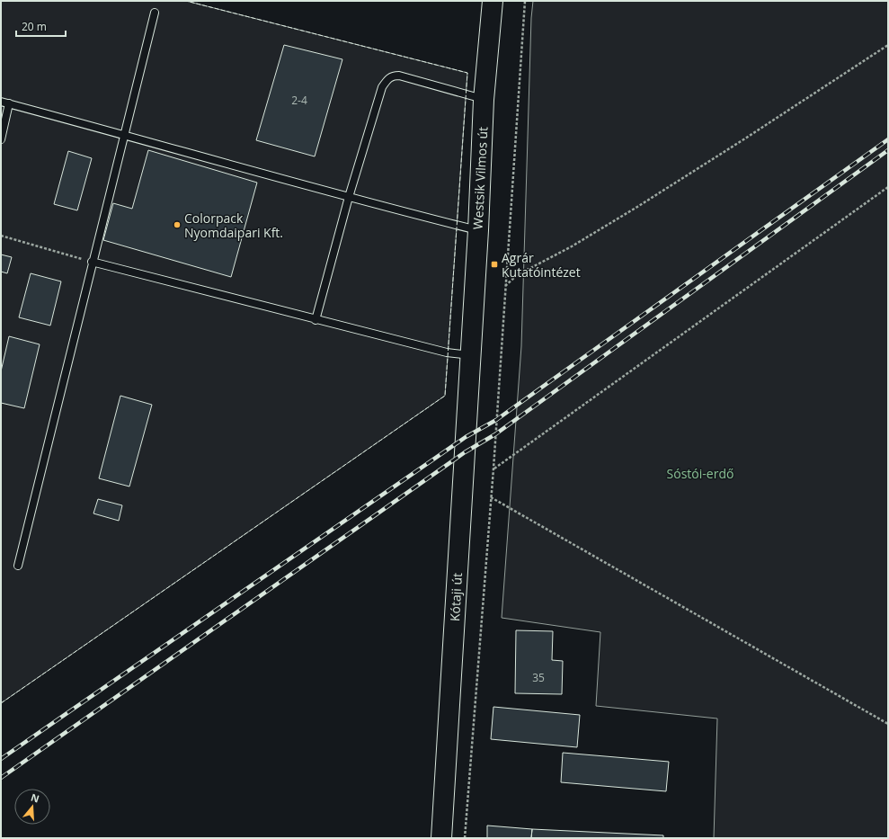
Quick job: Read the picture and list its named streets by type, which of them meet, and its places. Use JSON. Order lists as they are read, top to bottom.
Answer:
{
  "streets": {
    "main road": ["Westsik Vilmos út", "Kótaji út"]
  },
  "crossings": [
    ["Westsik Vilmos út", "Kótaji út"]
  ],
  "parks": ["Sóstói-erdő"],
  "places": {
    "other": ["Colorpack Nyomdaipari Kft."],
    "transit": ["Agrár Kutatóintézet"]
  },
  "house_numbers": ["2-4", "35"],
  "scale_bar": "20 m",
  "north": "top"
}
